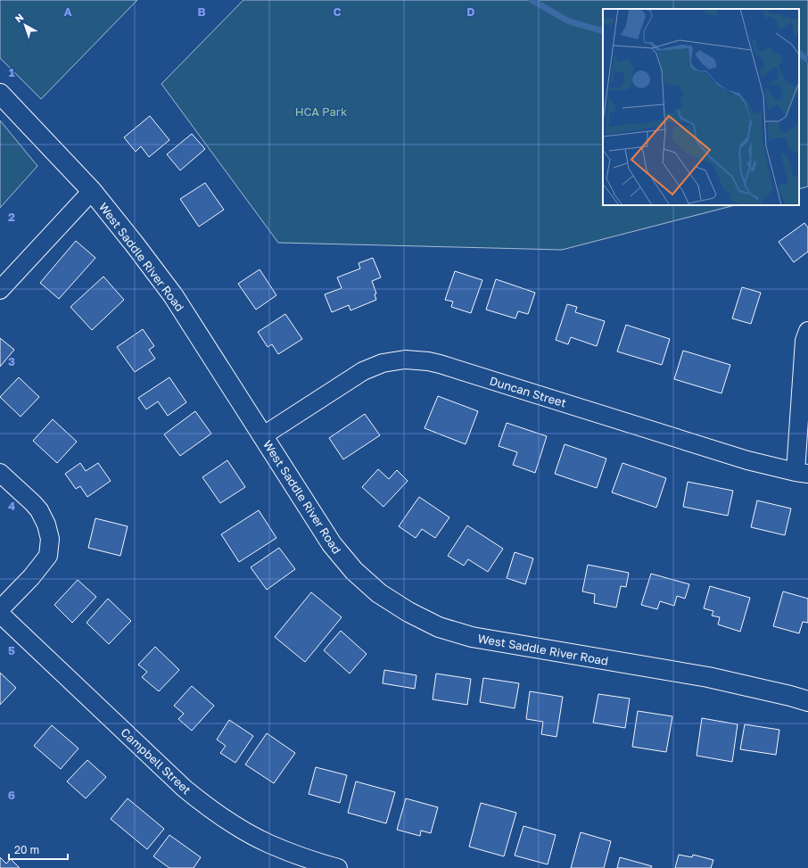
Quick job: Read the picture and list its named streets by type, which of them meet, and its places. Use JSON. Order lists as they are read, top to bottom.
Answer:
{
  "streets": {
    "street": ["West Saddle River Road", "Duncan Street", "Campbell Street"]
  },
  "crossings": [
    ["West Saddle River Road", "Duncan Street"]
  ],
  "parks": ["HCA Park"],
  "scale_bar": "20 m",
  "north": "top left",
  "grid": {
    "columns": [
      "A",
      "B",
      "C",
      "D"
    ],
    "rows": [
      "1",
      "2",
      "3",
      "4",
      "5",
      "6"
    ]
  }
}
